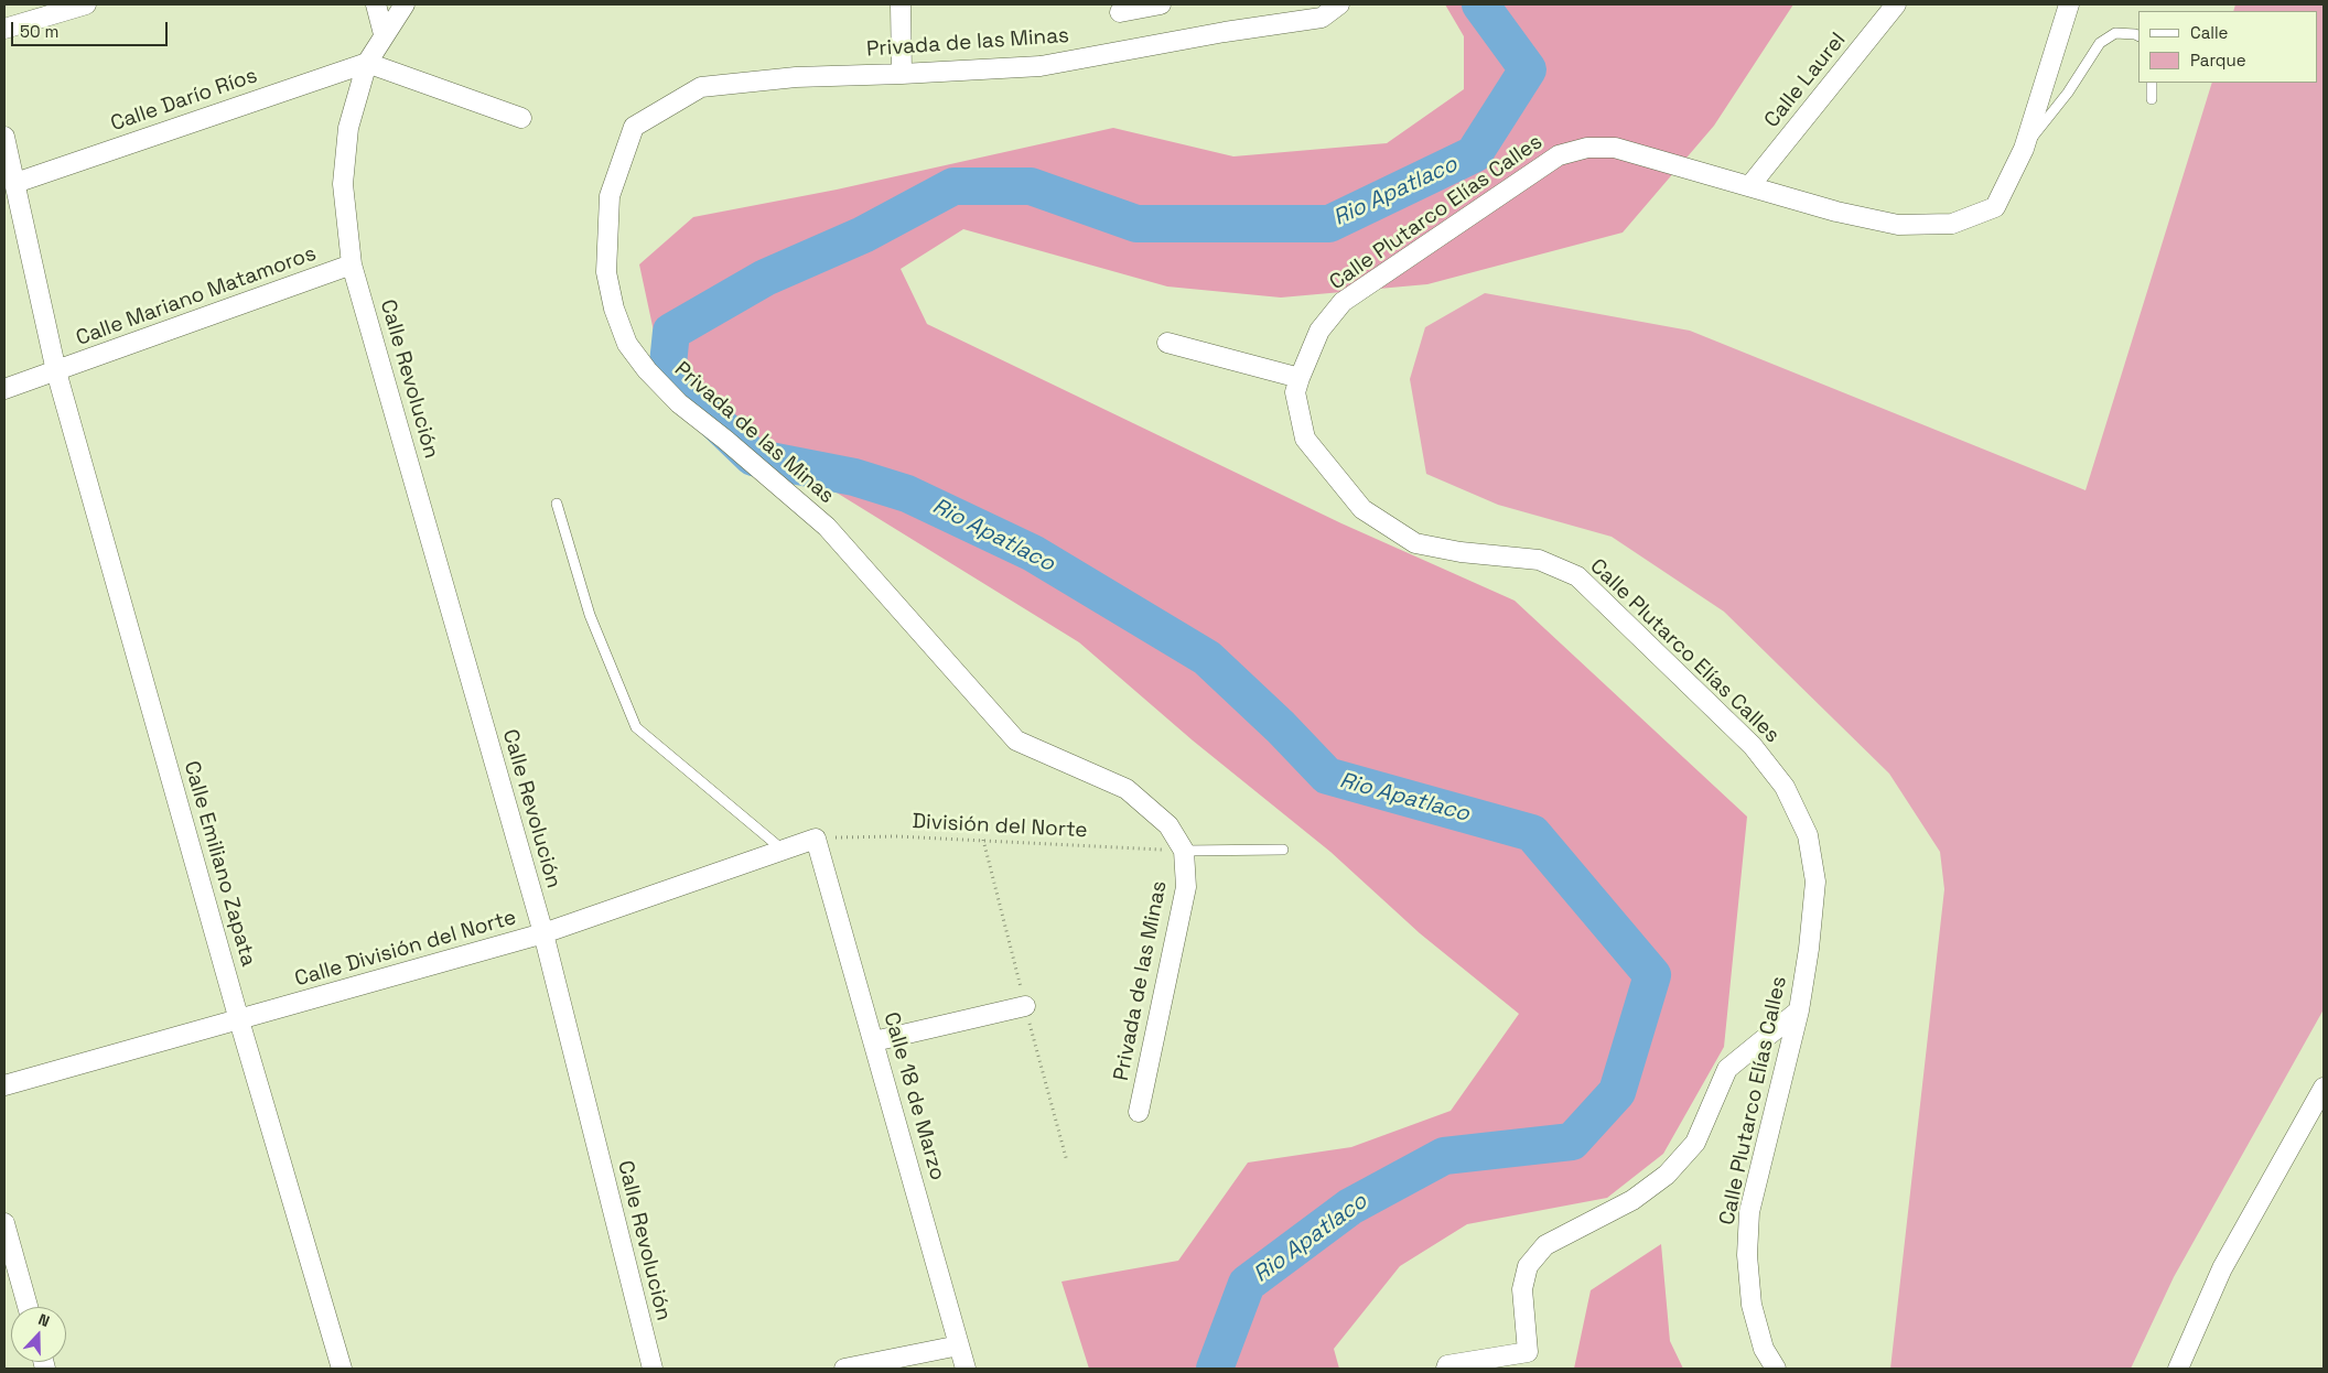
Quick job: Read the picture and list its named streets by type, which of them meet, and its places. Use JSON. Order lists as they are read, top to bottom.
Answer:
{
  "streets": {
    "street": [
      "Privada de las Minas",
      "Calle Laurel",
      "Calle Darío Ríos",
      "Calle Plutarco Elías Calles",
      "Calle Mariano Matamoros",
      "Calle Revolución",
      "Calle Emiliano Zapata",
      "Calle División del Norte",
      "Calle 18 de Marzo"
    ],
    "path": ["División del Norte"]
  },
  "crossings": [
    ["Privada de las Minas", "División del Norte"],
    ["Calle Laurel", "Calle Plutarco Elías Calles"],
    ["Calle Darío Ríos", "Calle Revolución"],
    ["Calle Darío Ríos", "Calle Emiliano Zapata"],
    ["Calle Mariano Matamoros", "Calle Revolución"],
    ["Calle Mariano Matamoros", "Calle Emiliano Zapata"],
    ["Calle Revolución", "Calle División del Norte"],
    ["División del Norte", "Calle División del Norte"],
    ["División del Norte", "Calle 18 de Marzo"],
    ["Calle Emiliano Zapata", "Calle División del Norte"],
    ["Calle División del Norte", "Calle 18 de Marzo"]
  ],
  "water": ["Rio Apatlaco"],
  "legend": ["Calle", "Parque"],
  "scale_bar": "50 m",
  "north": "top"
}
